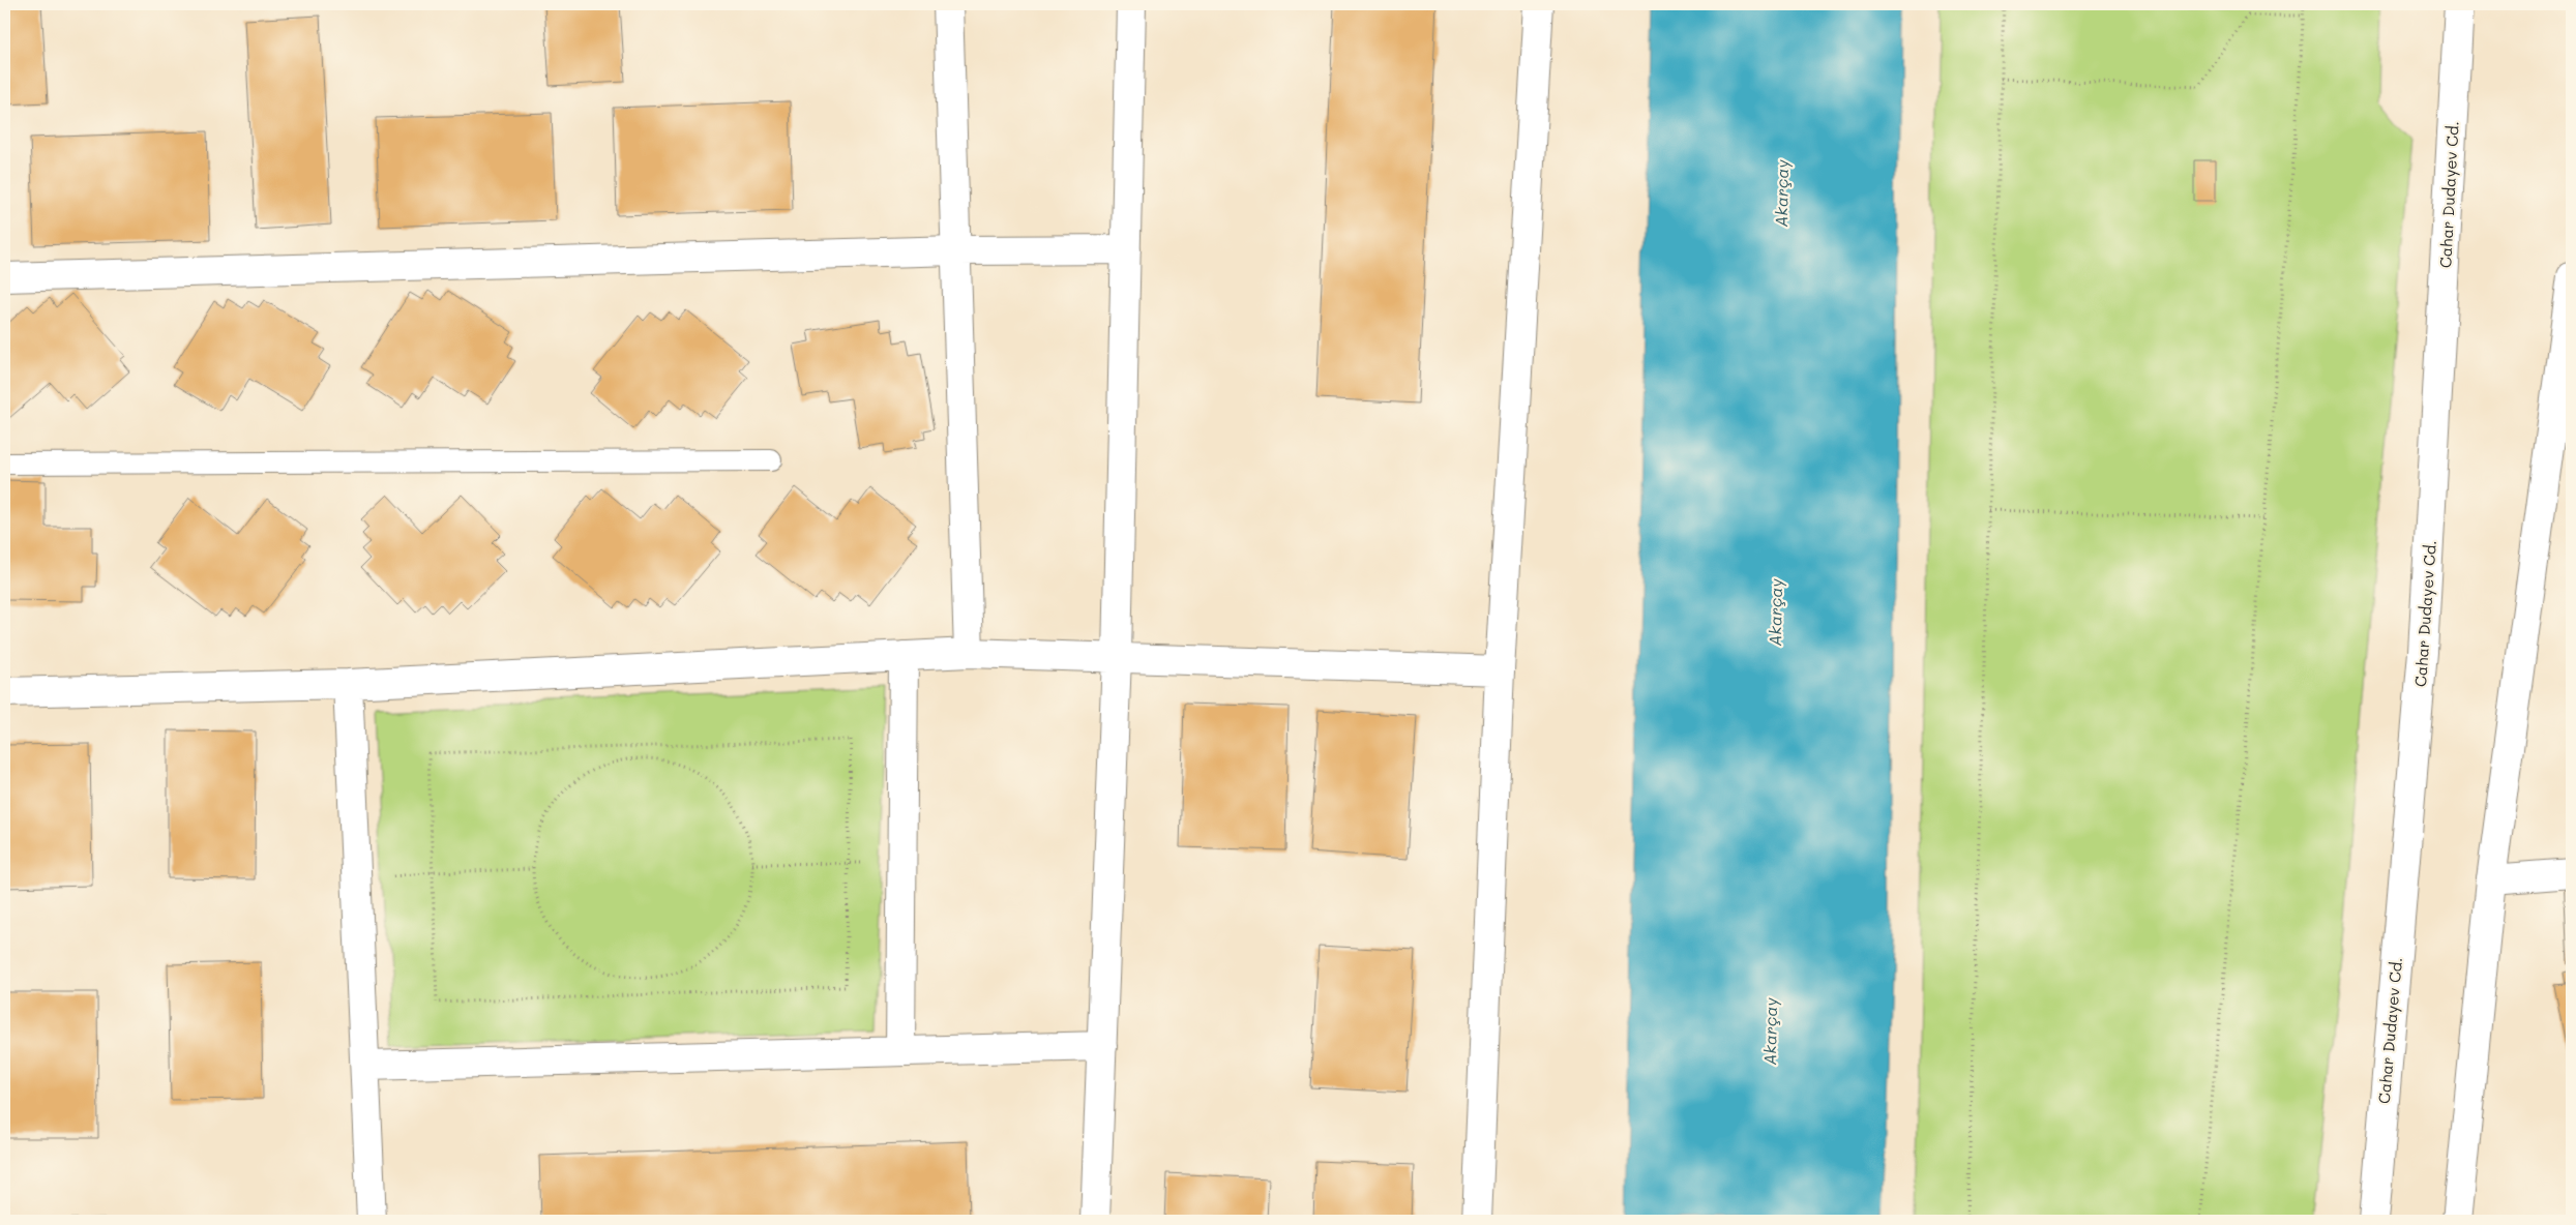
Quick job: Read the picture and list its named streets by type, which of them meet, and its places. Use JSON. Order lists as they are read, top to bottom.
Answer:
{
  "streets": {
    "street": ["Cahar Dudayev Cd."]
  },
  "water": ["Akarçay"]
}
